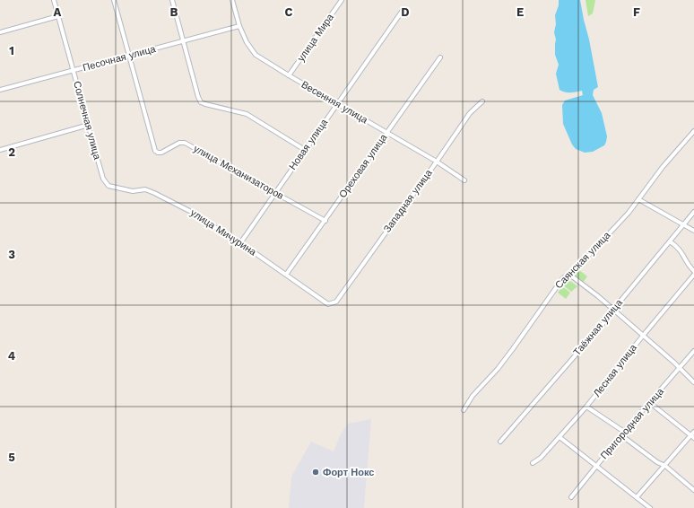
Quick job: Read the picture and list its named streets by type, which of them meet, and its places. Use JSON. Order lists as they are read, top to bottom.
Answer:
{
  "streets": {
    "street": [
      "улица Мира",
      "Песочная улица",
      "Весенняя улица",
      "Солнечная улица",
      "Новая улица",
      "Ореховая улица",
      "улица Механизаторов",
      "Западная улица",
      "улица Мичурина",
      "Саянская улица",
      "Таёжная улица",
      "Лесная улица",
      "Пригородная улица"
    ]
  },
  "crossings": [
    ["улица Мира", "Весенняя улица"],
    ["Песочная улица", "Весенняя улица"],
    ["Песочная улица", "Солнечная улица"],
    ["Песочная улица", "улица Механизаторов"],
    ["Весенняя улица", "Новая улица"],
    ["Весенняя улица", "Ореховая улица"],
    ["Весенняя улица", "Западная улица"],
    ["Солнечная улица", "улица Мичурина"],
    ["Новая улица", "улица Механизаторов"],
    ["Новая улица", "улица Мичурина"],
    ["Ореховая улица", "улица Механизаторов"],
    ["Ореховая улица", "улица Мичурина"],
    ["Западная улица", "улица Мичурина"]
  ],
  "places": ["Форт Нокс"],
  "grid": {
    "columns": [
      "A",
      "B",
      "C",
      "D",
      "E",
      "F"
    ],
    "rows": [
      "1",
      "2",
      "3",
      "4",
      "5"
    ]
  }
}
